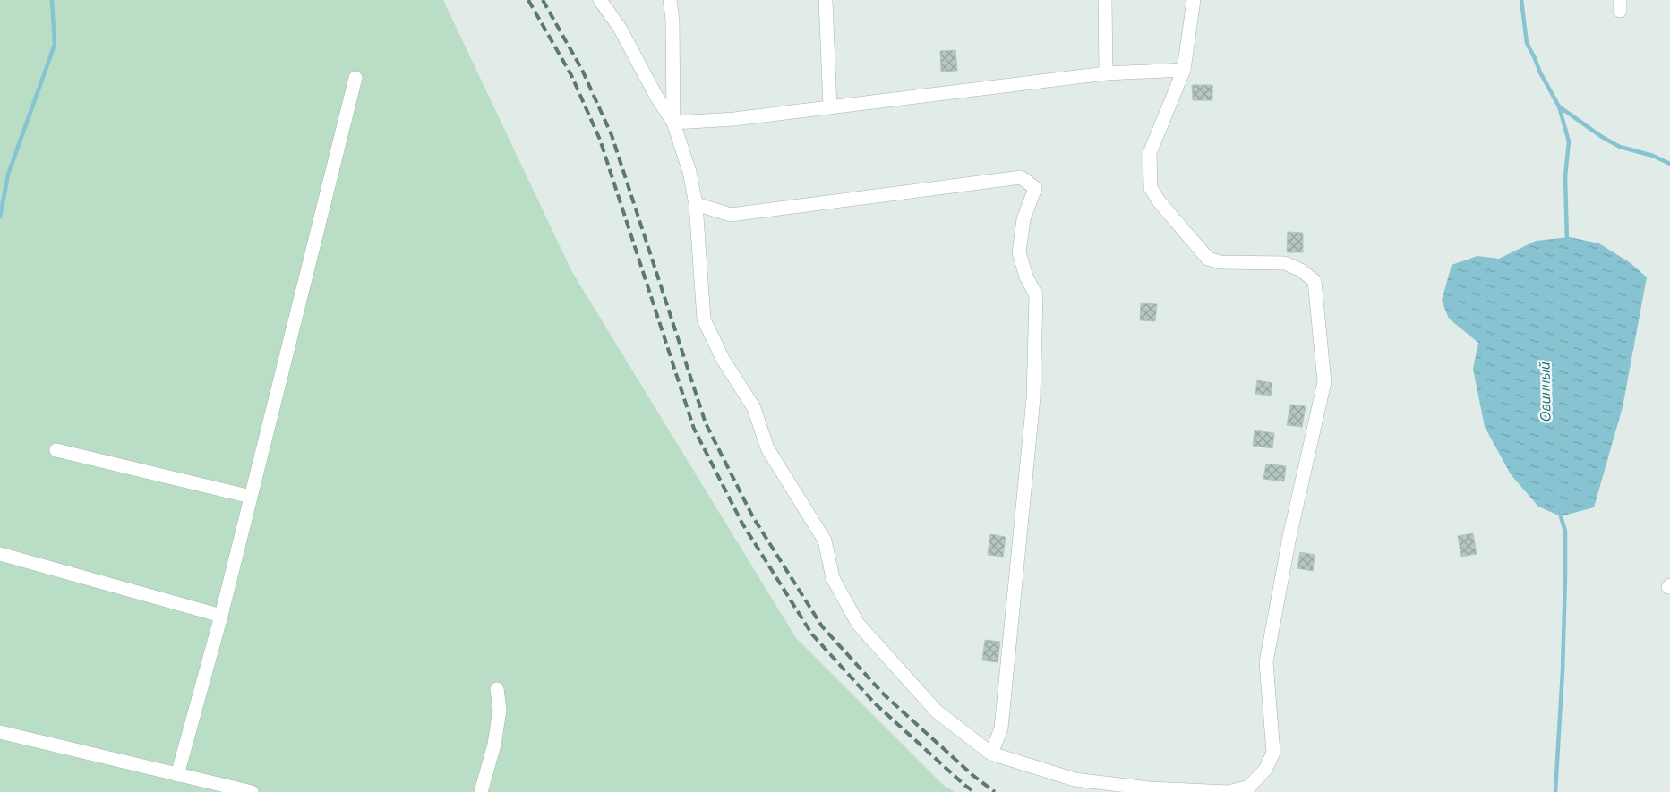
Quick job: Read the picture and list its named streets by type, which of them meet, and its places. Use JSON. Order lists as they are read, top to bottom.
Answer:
{
  "water": ["Овинный"]
}
